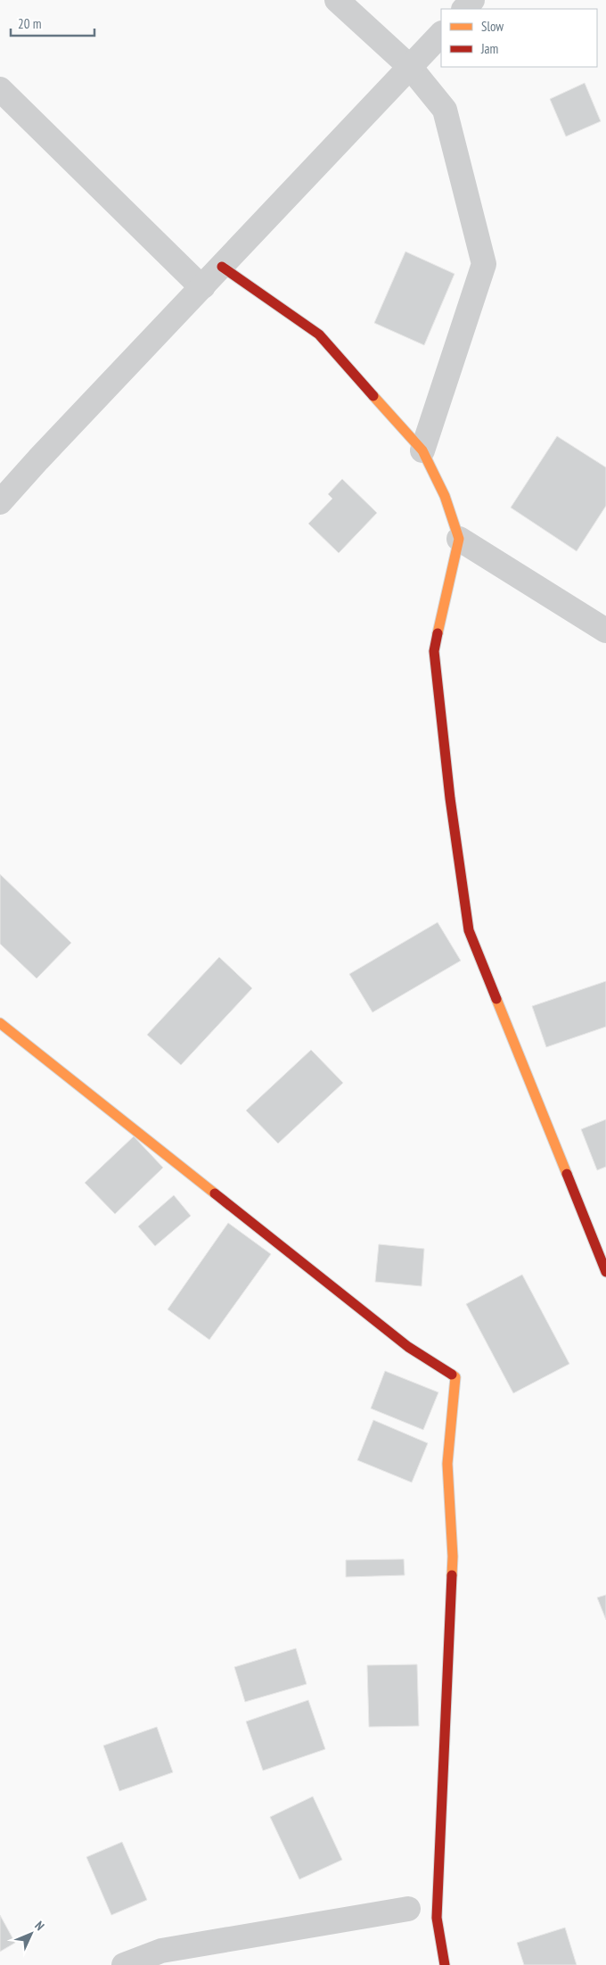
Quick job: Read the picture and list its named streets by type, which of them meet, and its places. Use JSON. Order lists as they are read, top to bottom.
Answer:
{
  "legend": ["Slow", "Jam"],
  "scale_bar": "20 m",
  "north": "top right"
}
